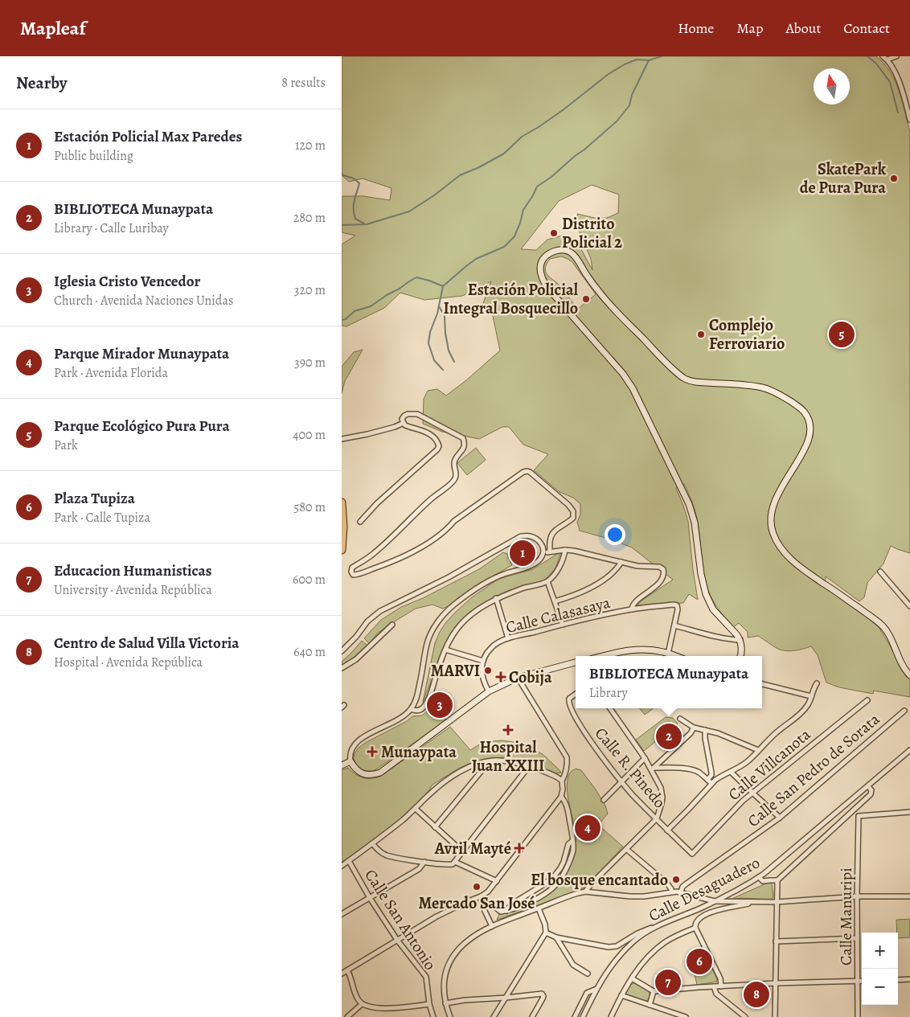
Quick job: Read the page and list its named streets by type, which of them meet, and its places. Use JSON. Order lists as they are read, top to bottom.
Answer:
{
  "streets": {
    "street": [
      "Calle Calasasaya",
      "Calle Villcanota",
      "Calle R. Pinedo",
      "Calle San Pedro de Sorata",
      "Calle Desaguadero",
      "Calle Manuripi",
      "Calle San Antonio"
    ]
  },
  "crossings": [
    ["Calle Villcanota", "Calle R. Pinedo"]
  ],
  "places": {
    "other": [
      "SkatePark de Pura Pura",
      "Distrito Policial 2",
      "Estación Policial Integral Bosquecillo",
      "Complejo Ferroviario",
      "MARVI",
      "El bosque encantado",
      "Mercado San José"
    ],
    "health": [
      "Cobija",
      "Hospital Juan XXIII",
      "Munaypata",
      "Avril Mayté"
    ]
  },
  "north": "top",
  "page": {
    "header": "Mapleaf",
    "nav": [
      "Home",
      "Map",
      "About",
      "Contact"
    ],
    "heading": ["Nearby", "8 results"],
    "list": [
      {
        "mark": "1",
        "name": "Estación Policial Max Paredes",
        "note": "Public building",
        "value": "120 m"
      },
      {
        "mark": "2",
        "name": "BIBLIOTECA Munaypata",
        "note": "Library · Calle Luribay",
        "value": "280 m"
      },
      {
        "mark": "3",
        "name": "Iglesia Cristo Vencedor",
        "note": "Church · Avenida Naciones Unidas",
        "value": "320 m"
      },
      {
        "mark": "4",
        "name": "Parque Mirador Munaypata",
        "note": "Park · Avenida Florida",
        "value": "390 m"
      },
      {
        "mark": "5",
        "name": "Parque Ecológico Pura Pura",
        "note": "Park",
        "value": "400 m"
      },
      {
        "mark": "6",
        "name": "Plaza Tupiza",
        "note": "Park · Calle Tupiza",
        "value": "580 m"
      },
      {
        "mark": "7",
        "name": "Educacion Humanisticas",
        "note": "University · Avenida República",
        "value": "600 m"
      },
      {
        "mark": "8",
        "name": "Centro de Salud Villa Victoria",
        "note": "Hospital · Avenida República",
        "value": "640 m"
      }
    ],
    "pins": [
      "5",
      "1",
      "3",
      "2",
      "4",
      "6",
      "7",
      "8"
    ],
    "popup": ["BIBLIOTECA Munaypata", "Library"],
    "map_buttons": ["+", "−"]
  }
}
